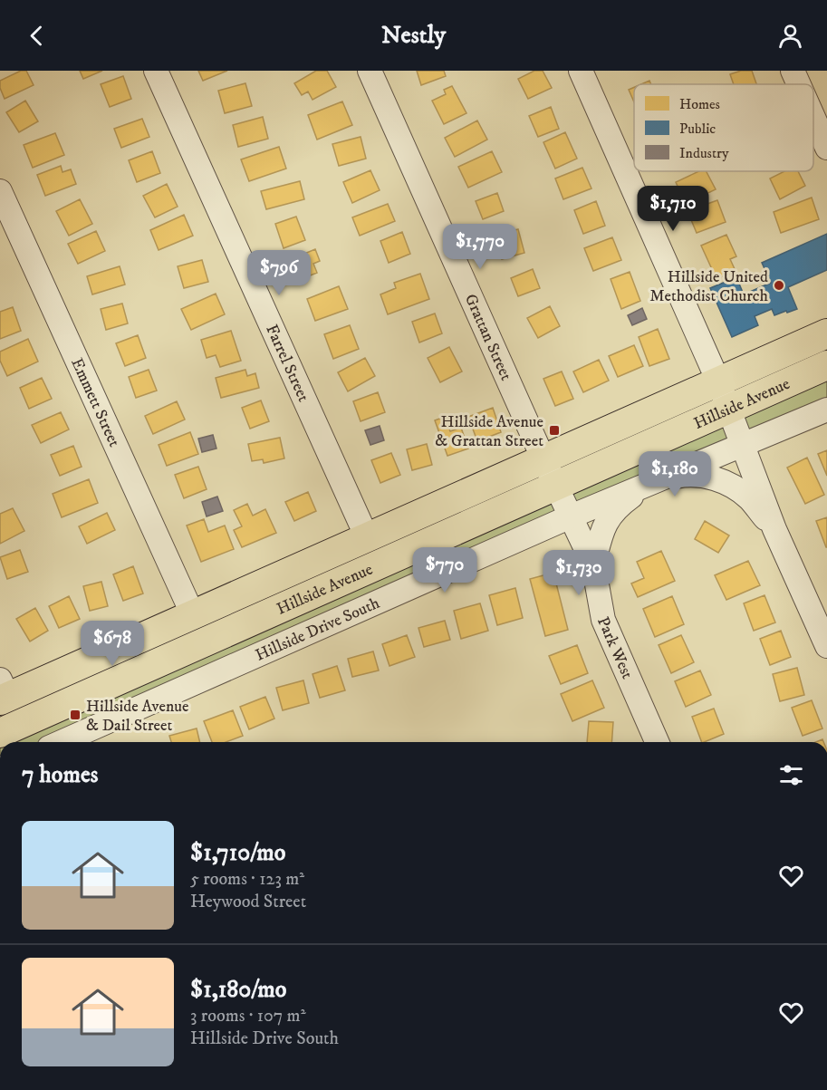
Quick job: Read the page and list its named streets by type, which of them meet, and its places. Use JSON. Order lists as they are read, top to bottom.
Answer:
{
  "streets": {
    "main road": ["Hillside Avenue"],
    "street": [
      "Grattan Street",
      "Farrel Street",
      "Emmett Street",
      "Hillside Drive South",
      "Park West"
    ]
  },
  "crossings": [
    ["Grattan Street", "Hillside Avenue"],
    ["Grattan Street", "Park West"],
    ["Farrel Street", "Hillside Avenue"],
    ["Emmett Street", "Hillside Avenue"],
    ["Hillside Avenue", "Park West"],
    ["Hillside Drive South", "Park West"]
  ],
  "places": {
    "other": ["Hillside United Methodist Church"],
    "transit": ["Hillside Avenue & Grattan Street", "Hillside Avenue & Dail Street"]
  },
  "legend": ["Homes", "Public", "Industry"],
  "page": {
    "header": "Nestly",
    "price": [
      "$1,710",
      "$1,770",
      "$796",
      "$1,180",
      "$770",
      "$1,730",
      "$678"
    ],
    "heading": "7 homes",
    "list": [
      {
        "name": "$1,710/mo",
        "note": "5 rooms · 123 m² · Heywood Street"
      },
      {
        "name": "$1,180/mo",
        "note": "3 rooms · 107 m² · Hillside Drive South"
      }
    ]
  }
}
